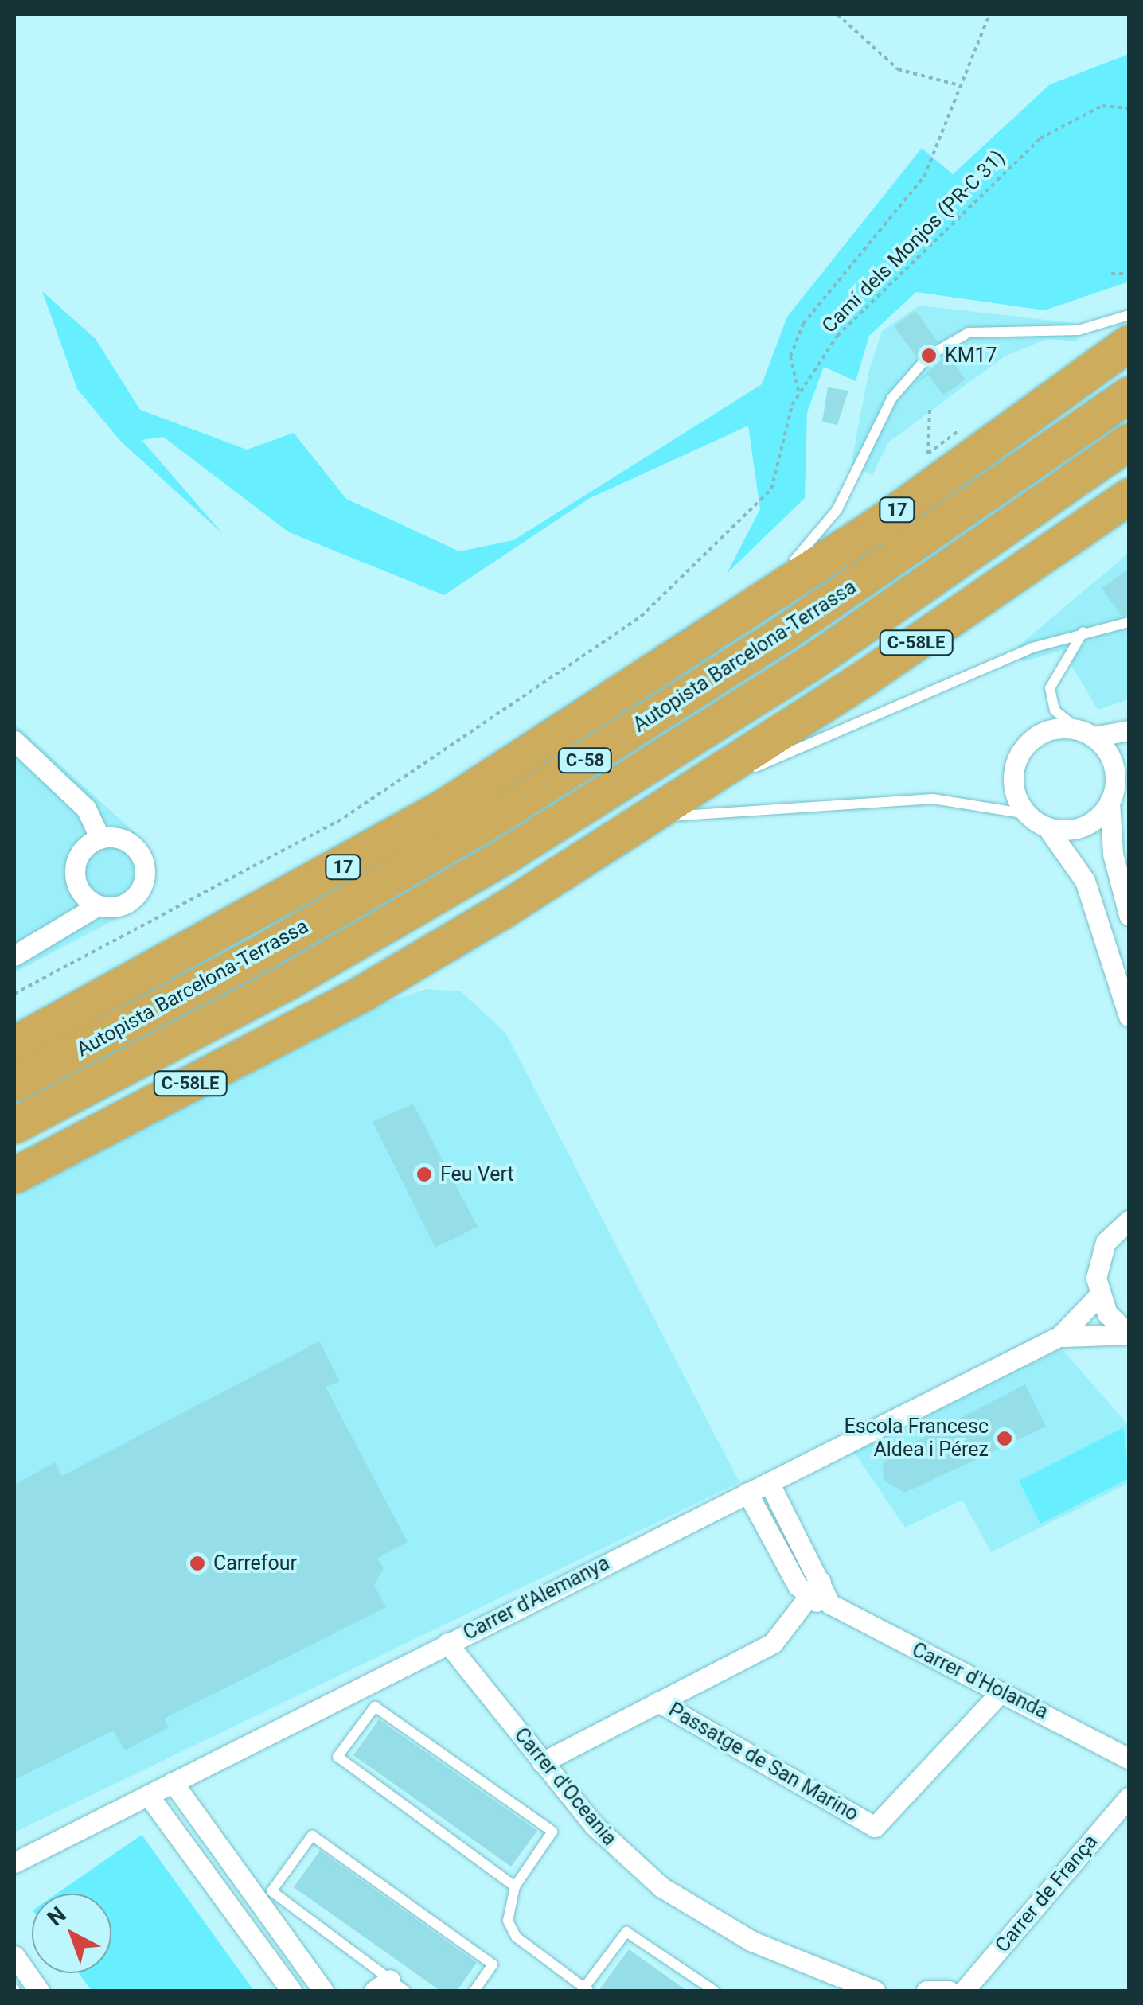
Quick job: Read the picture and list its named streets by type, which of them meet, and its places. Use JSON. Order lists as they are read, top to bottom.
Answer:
{
  "streets": {
    "highway": [
      "17",
      "C-58LE",
      "Autopista Barcelona-Terrassa",
      "C-58"
    ],
    "street": [
      "Carrer d'Alemanya",
      "Carrer d'Holanda",
      "Passatge de San Marino",
      "Carrer d'Oceania",
      "Carrer de França"
    ],
    "path": ["Camí dels Monjos (PR-C 31)"]
  },
  "crossings": [
    ["Carrer d'Alemanya", "Carrer d'Holanda"],
    ["Carrer d'Alemanya", "Carrer d'Oceania"],
    ["Carrer d'Holanda", "Passatge de San Marino"]
  ],
  "places": [
    "KM17",
    "Feu Vert",
    "Escola Francesc Aldea i Pérez",
    "Carrefour"
  ],
  "north": "top left"
}
